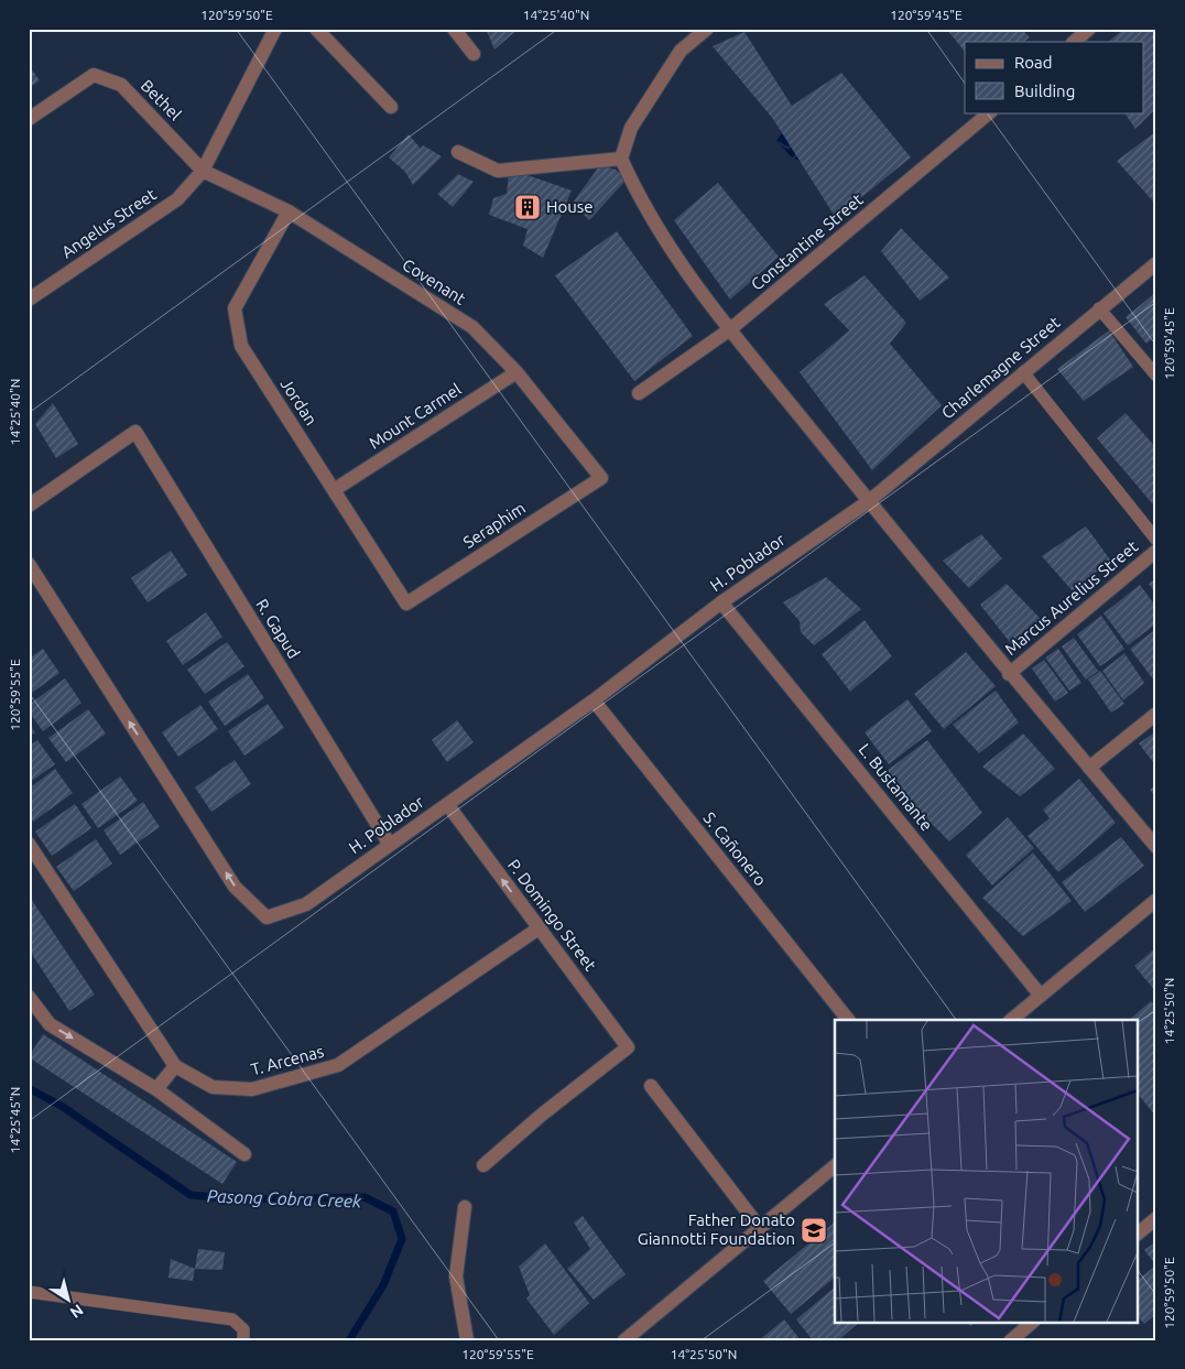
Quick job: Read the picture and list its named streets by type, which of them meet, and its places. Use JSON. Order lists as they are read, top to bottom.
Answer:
{
  "streets": {
    "street": [
      "Bethel",
      "Angelus Street",
      "Constantine Street",
      "Covenant",
      "Charlemagne Street",
      "Jordan",
      "Mount Carmel",
      "Seraphim",
      "H. Poblador",
      "Marcus Aurelius Street",
      "R. Gapud",
      "L. Bustamante",
      "S. Cañonero",
      "P. Domingo Street",
      "T. Arcenas"
    ]
  },
  "crossings": [
    ["Bethel", "Angelus Street"],
    ["Bethel", "Covenant"],
    ["Angelus Street", "Covenant"],
    ["Covenant", "Jordan"],
    ["Covenant", "Mount Carmel"],
    ["Covenant", "Seraphim"],
    ["Charlemagne Street", "H. Poblador"],
    ["Jordan", "Mount Carmel"],
    ["Jordan", "Seraphim"],
    ["H. Poblador", "R. Gapud"],
    ["H. Poblador", "L. Bustamante"],
    ["H. Poblador", "S. Cañonero"],
    ["H. Poblador", "P. Domingo Street"],
    ["P. Domingo Street", "T. Arcenas"]
  ],
  "one_way": ["H. Poblador"],
  "water": ["Pasong Cobra Creek"],
  "places": {
    "building": ["House"],
    "school or university": ["Father Donato Giannotti Foundation"]
  },
  "legend": ["Road", "Building"],
  "north": "bottom right",
  "coordinates": [
    "120°59'50\"E",
    "14°25'40\"N",
    "120°59'45\"E",
    "120°59'55\"E",
    "14°25'50\"N",
    "14°25'45\"N"
  ]
}
